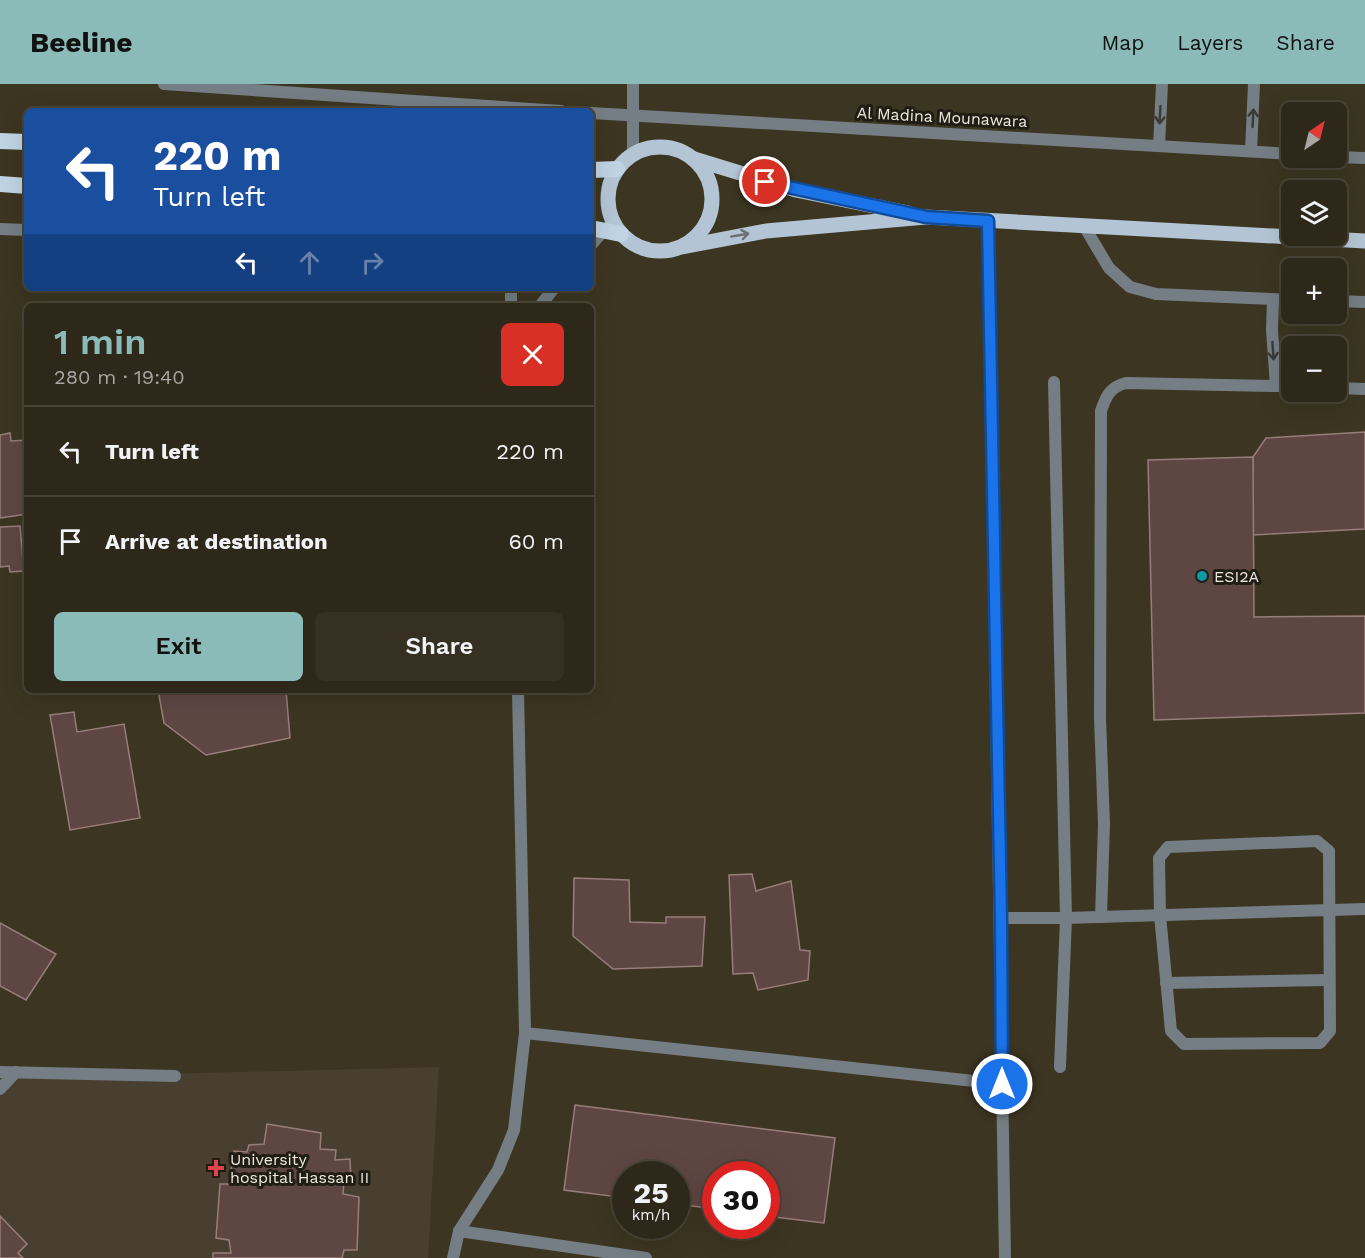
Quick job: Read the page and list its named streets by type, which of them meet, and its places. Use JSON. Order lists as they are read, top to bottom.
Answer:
{
  "streets": {
    "street": ["Al Madina Mounawara"]
  },
  "places": {
    "other": ["ESI2A"],
    "health": ["University hospital Hassan II"]
  },
  "north": "top right",
  "page": {
    "header": "Beeline",
    "nav": ["Map", "Layers", "Share"],
    "map_buttons": ["+", "−"],
    "turn": ["220 m", "Turn left"],
    "heading": ["1 min", "280 m · 19:40"],
    "list": [
      {
        "name": "Turn left",
        "value": "220 m"
      },
      {
        "name": "Arrive at destination",
        "value": "60 m"
      }
    ],
    "buttons": ["Exit", "Share"],
    "speed": "25 km/h",
    "limit": "30"
  }
}
